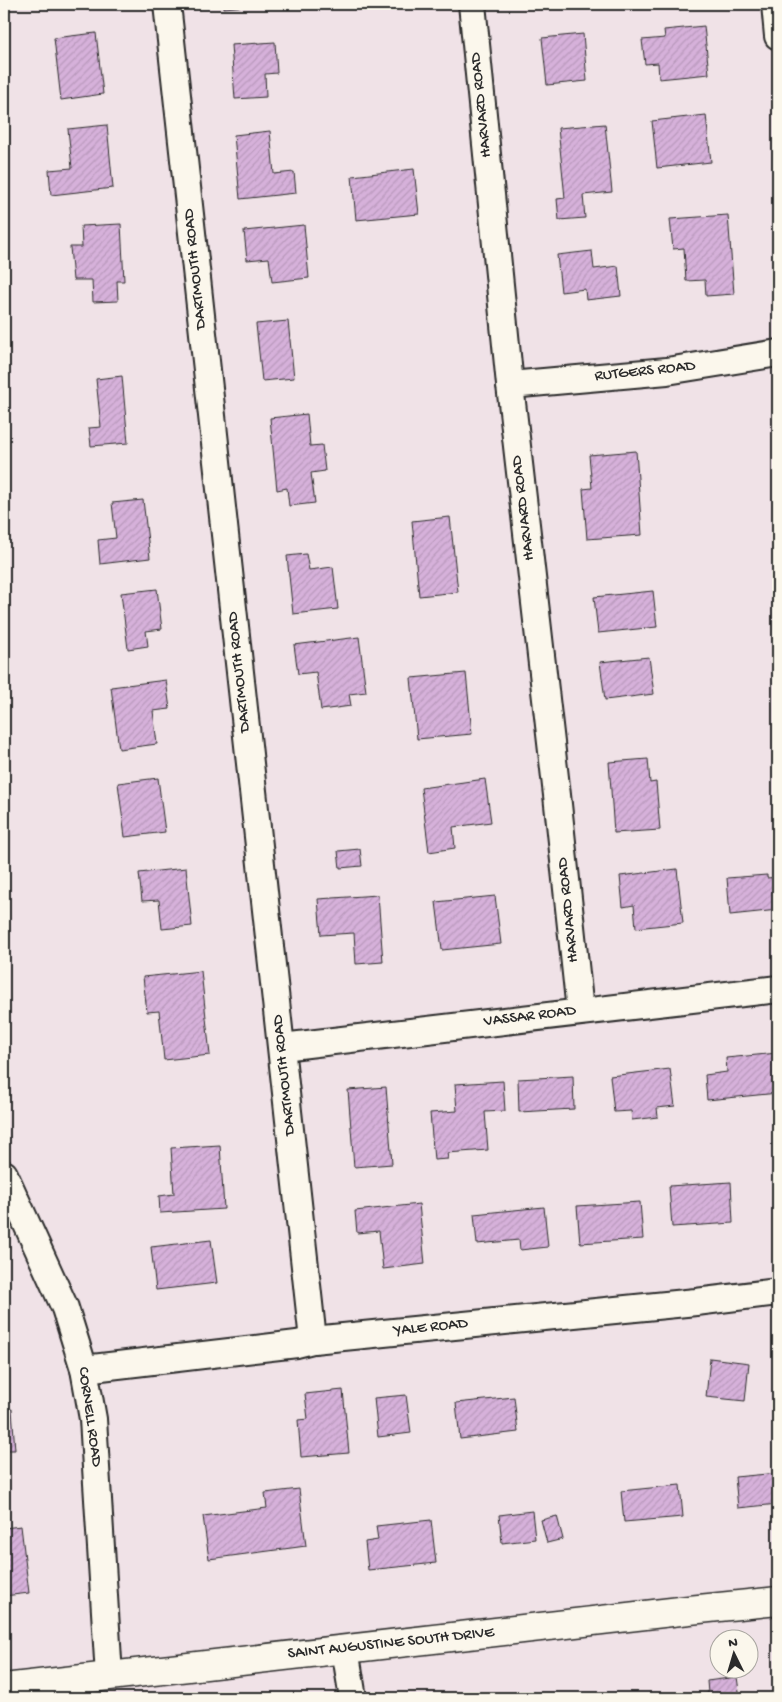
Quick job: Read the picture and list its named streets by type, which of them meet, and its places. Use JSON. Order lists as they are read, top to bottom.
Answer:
{
  "streets": {
    "street": [
      "HARVARD ROAD",
      "DARTMOUTH ROAD",
      "RUTGERS ROAD",
      "VASSAR ROAD",
      "YALE ROAD",
      "CORNELL ROAD",
      "SAINT AUGUSTINE SOUTH DRIVE"
    ]
  },
  "crossings": [
    ["HARVARD ROAD", "RUTGERS ROAD"],
    ["HARVARD ROAD", "VASSAR ROAD"],
    ["DARTMOUTH ROAD", "VASSAR ROAD"],
    ["DARTMOUTH ROAD", "YALE ROAD"],
    ["YALE ROAD", "CORNELL ROAD"],
    ["CORNELL ROAD", "SAINT AUGUSTINE SOUTH DRIVE"]
  ],
  "north": "top"
}
